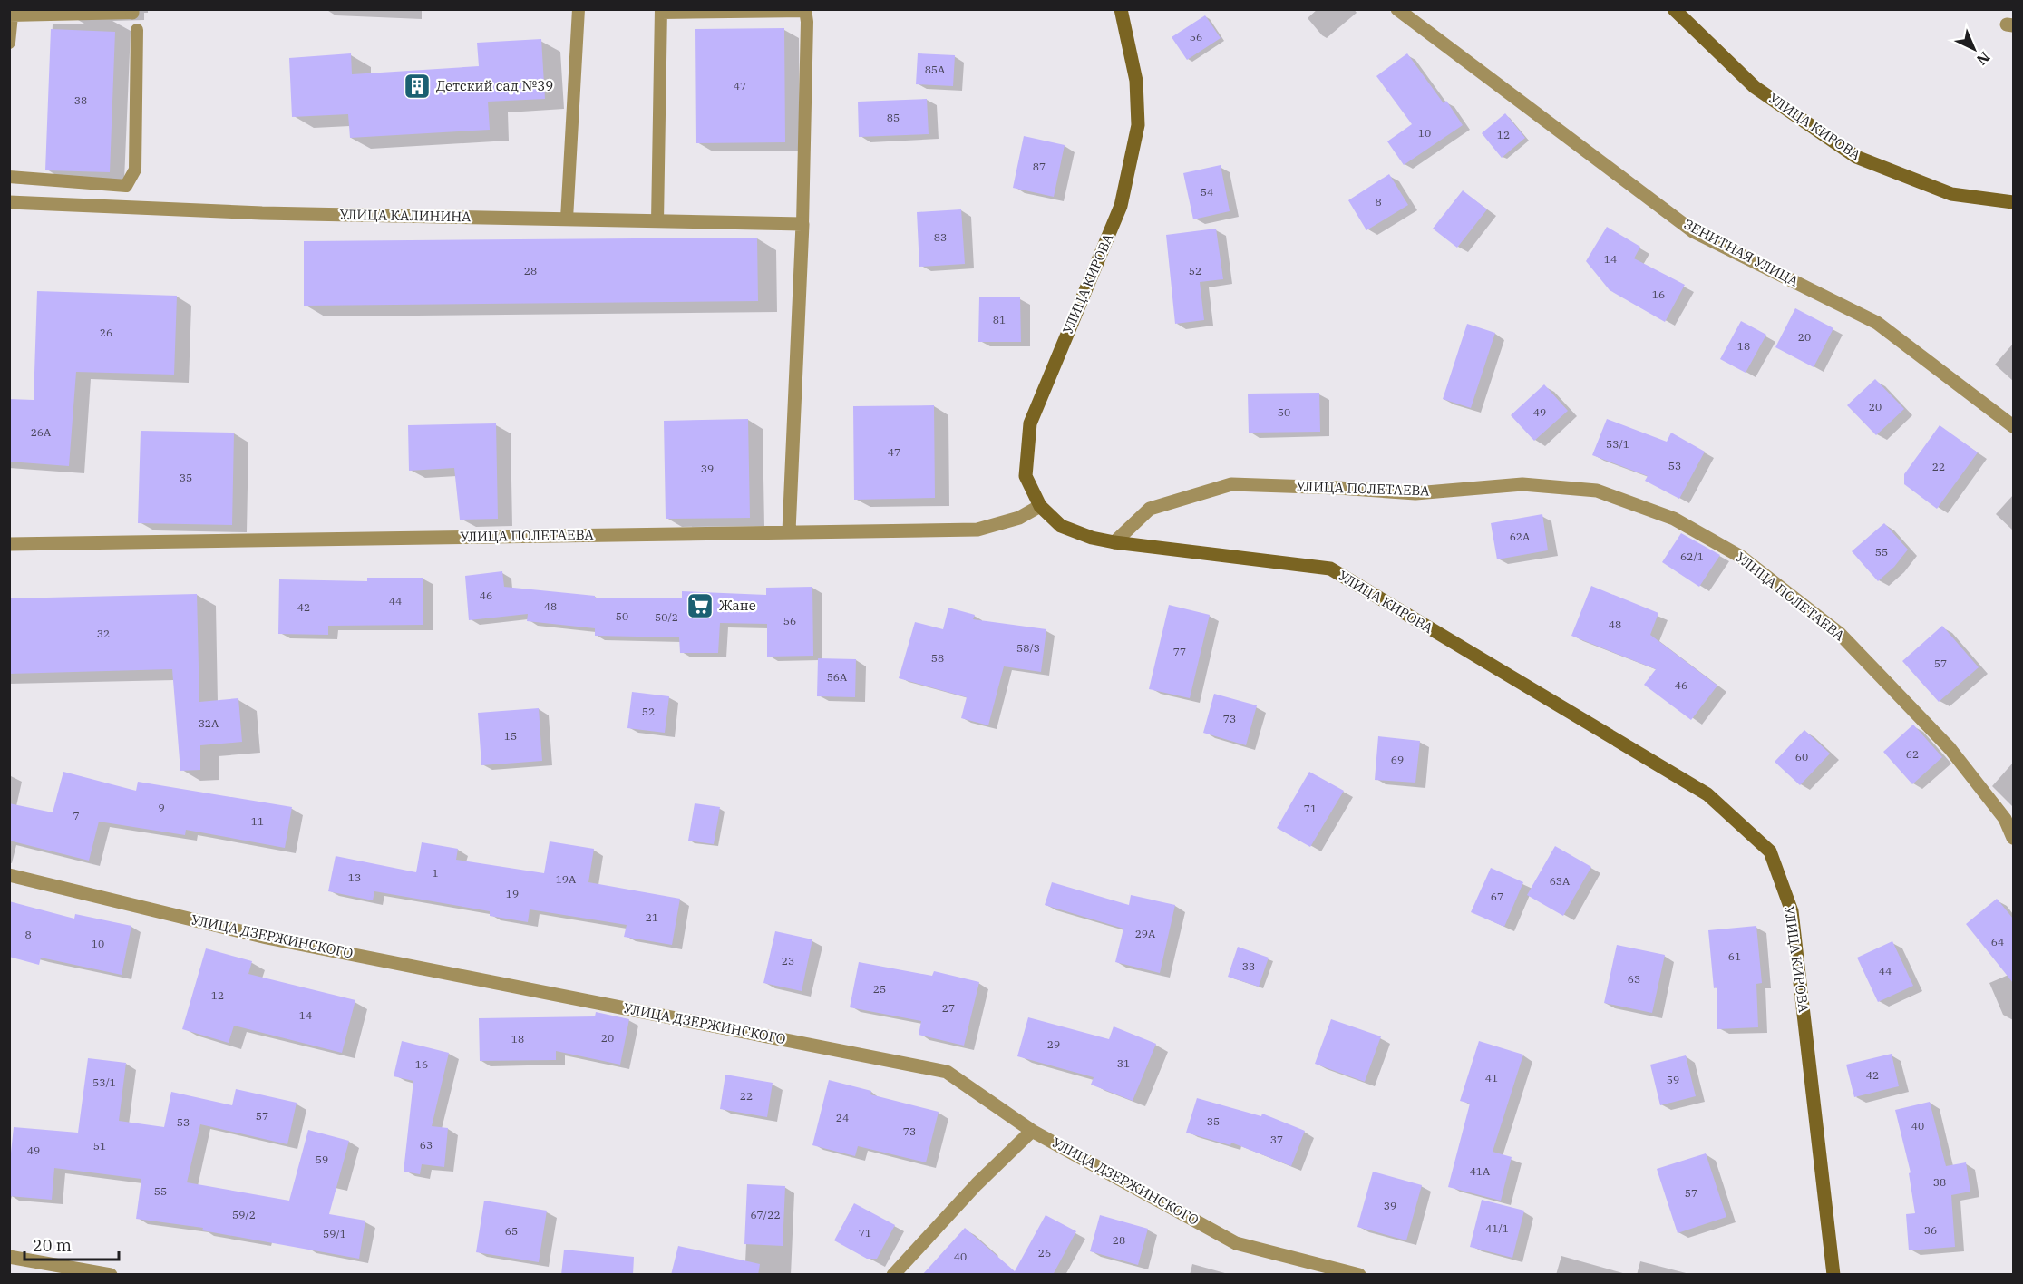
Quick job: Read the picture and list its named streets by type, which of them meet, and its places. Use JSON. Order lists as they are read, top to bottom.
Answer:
{
  "streets": {
    "main road": ["УЛИЦА КИРОВА"],
    "street": [
      "УЛИЦА КАЛИНИНА",
      "ЗЕНИТНАЯ УЛИЦА",
      "УЛИЦА ПОЛЕТАЕВА",
      "УЛИЦА ДЗЕРЖИНСКОГО"
    ]
  },
  "crossings": [
    ["УЛИЦА КИРОВА", "УЛИЦА ПОЛЕТАЕВА"]
  ],
  "places": {
    "building": ["Детский сад №39"],
    "supermarket": ["Жане"]
  },
  "house_numbers": [
    "56",
    "85А",
    "47",
    "38",
    "85",
    "10",
    "12",
    "87",
    "54",
    "8",
    "83",
    "14",
    "28",
    "52",
    "16",
    "81",
    "26",
    "20",
    "18",
    "20",
    "50",
    "49",
    "26А",
    "53/1",
    "47",
    "53",
    "22",
    "39",
    "35",
    "62А",
    "55",
    "62/1",
    "46",
    "44",
    "48",
    "42",
    "50",
    "50/2",
    "56",
    "48",
    "32",
    "58/3",
    "77",
    "58",
    "57",
    "56А",
    "46",
    "52",
    "73",
    "32А",
    "15",
    "62",
    "60",
    "69",
    "9",
    "71",
    "7",
    "11",
    "1",
    "13",
    "19А",
    "63А",
    "19",
    "67",
    "21",
    "29А",
    "8",
    "64",
    "10",
    "61",
    "23",
    "33",
    "44",
    "63",
    "25",
    "12",
    "27",
    "14",
    "20",
    "18",
    "29",
    "31",
    "16",
    "42",
    "41",
    "59",
    "53/1",
    "22",
    "57",
    "24",
    "35",
    "53",
    "40",
    "73",
    "37",
    "63",
    "51",
    "49",
    "59",
    "41А",
    "38",
    "55",
    "57",
    "39",
    "59/2",
    "67/22",
    "41/1",
    "36",
    "65",
    "71",
    "59/1",
    "28",
    "26",
    "40"
  ],
  "scale_bar": "20 m",
  "north": "bottom right"
}
